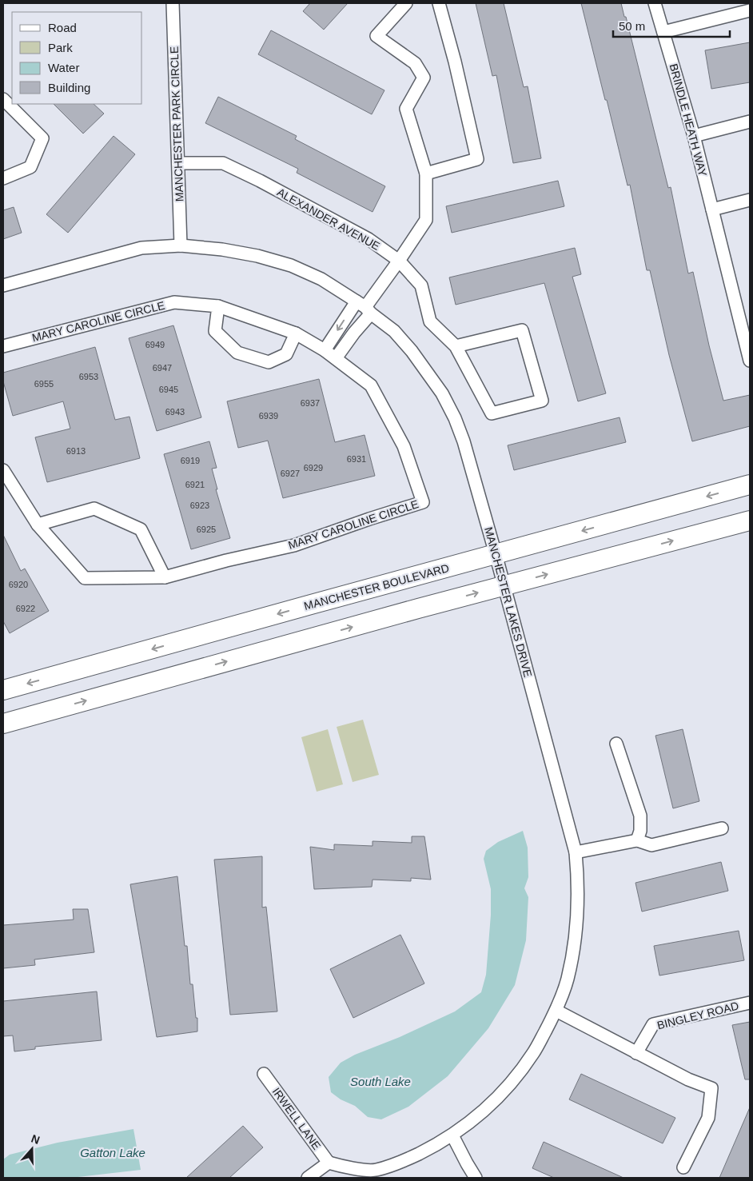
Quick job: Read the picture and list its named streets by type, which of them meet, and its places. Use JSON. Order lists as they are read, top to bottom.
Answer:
{
  "streets": {
    "main road": ["MANCHESTER BOULEVARD"],
    "street": [
      "BRINDLE HEATH WAY",
      "MANCHESTER PARK CIRCLE",
      "ALEXANDER AVENUE",
      "MARY CAROLINE CIRCLE",
      "MANCHESTER LAKES DRIVE",
      "BINGLEY ROAD",
      "IRWELL LANE"
    ]
  },
  "crossings": [
    ["MANCHESTER PARK CIRCLE", "ALEXANDER AVENUE"],
    ["MANCHESTER PARK CIRCLE", "MANCHESTER LAKES DRIVE"],
    ["MANCHESTER BOULEVARD", "MANCHESTER LAKES DRIVE"],
    ["MANCHESTER LAKES DRIVE", "IRWELL LANE"]
  ],
  "water": ["South Lake", "Gatton Lake"],
  "house_numbers": [
    "6949",
    "6947",
    "6953",
    "6955",
    "6945",
    "6937",
    "6943",
    "6939",
    "6913",
    "6931",
    "6919",
    "6929",
    "6927",
    "6921",
    "6923",
    "6925",
    "6920",
    "6922"
  ],
  "legend": [
    "Road",
    "Park",
    "Water",
    "Building"
  ],
  "scale_bar": "50 m",
  "north": "top"
}
